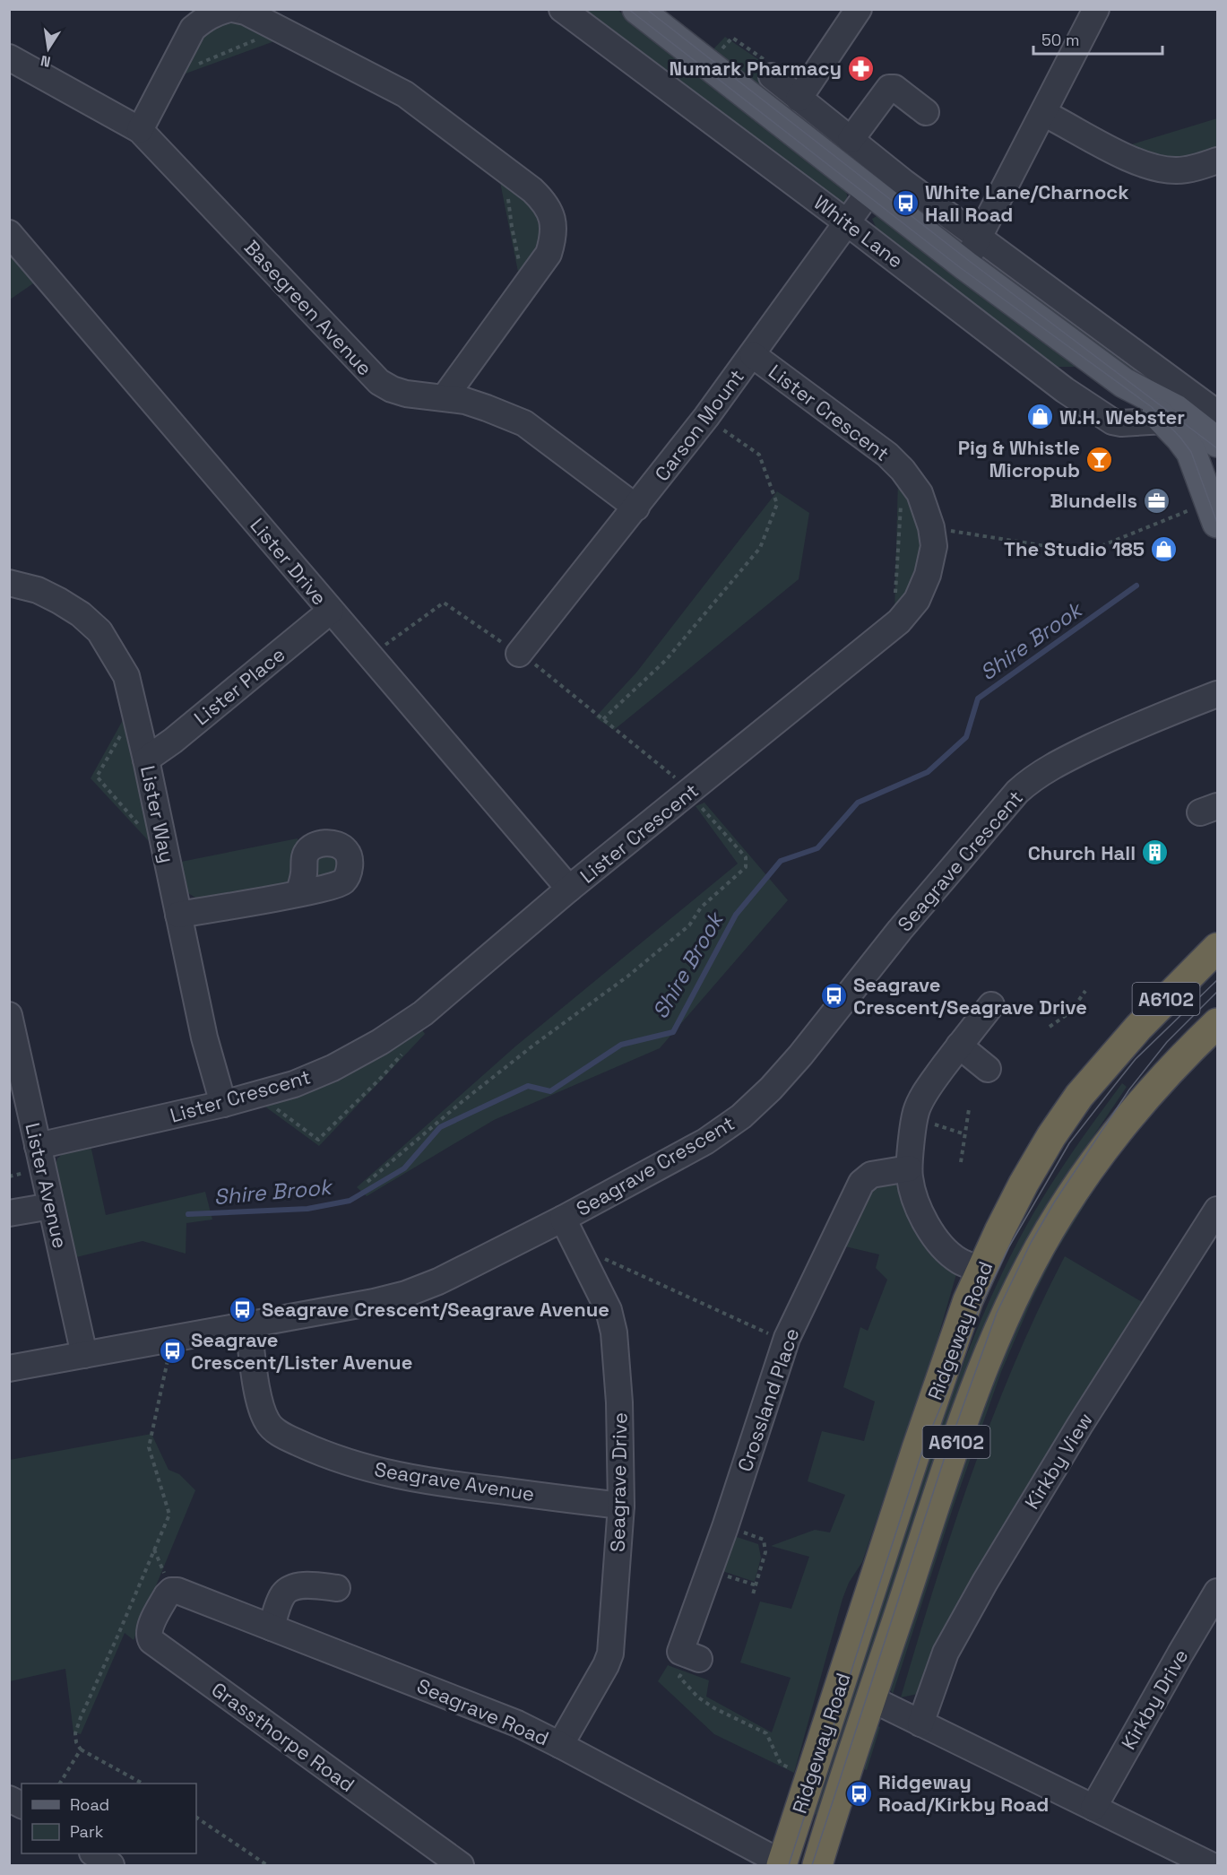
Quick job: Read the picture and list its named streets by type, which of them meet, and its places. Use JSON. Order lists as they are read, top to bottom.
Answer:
{
  "streets": {
    "highway": ["A6102", "Ridgeway Road"],
    "main road": ["White Lane"],
    "street": [
      "Basegreen Avenue",
      "Lister Crescent",
      "Carson Mount",
      "Lister Drive",
      "Lister Place",
      "Lister Way",
      "Seagrave Crescent",
      "Lister Avenue",
      "Crossland Place",
      "Kirkby View",
      "Seagrave Avenue",
      "Seagrave Drive",
      "Kirkby Drive",
      "Seagrave Road",
      "Grassthorpe Road"
    ]
  },
  "crossings": [
    ["White Lane", "Carson Mount"],
    ["Basegreen Avenue", "Carson Mount"],
    ["Lister Crescent", "Carson Mount"],
    ["Lister Crescent", "Lister Drive"],
    ["Lister Crescent", "Lister Way"],
    ["Lister Crescent", "Lister Avenue"],
    ["Lister Drive", "Lister Place"],
    ["Lister Place", "Lister Way"],
    ["Seagrave Crescent", "Lister Avenue"],
    ["Seagrave Crescent", "Seagrave Avenue"],
    ["Seagrave Crescent", "Seagrave Drive"],
    ["Ridgeway Road", "Seagrave Road"],
    ["Seagrave Avenue", "Seagrave Drive"],
    ["Seagrave Drive", "Seagrave Road"],
    ["Seagrave Road", "Grassthorpe Road"]
  ],
  "water": ["Shire Brook"],
  "places": {
    "pharmacy": ["Numark Pharmacy"],
    "bus stop": [
      "White Lane/Charnock Hall Road",
      "Seagrave Crescent/Seagrave Drive",
      "Seagrave Crescent/Seagrave Avenue",
      "Seagrave Crescent/Lister Avenue",
      "Ridgeway Road/Kirkby Road"
    ],
    "shop": ["W.H. Webster", "The Studio 185"],
    "bar": ["Pig & Whistle Micropub"],
    "office": ["Blundells"],
    "building": ["Church Hall"]
  },
  "legend": ["Road", "Park"],
  "scale_bar": "50 m",
  "north": "bottom"
}
